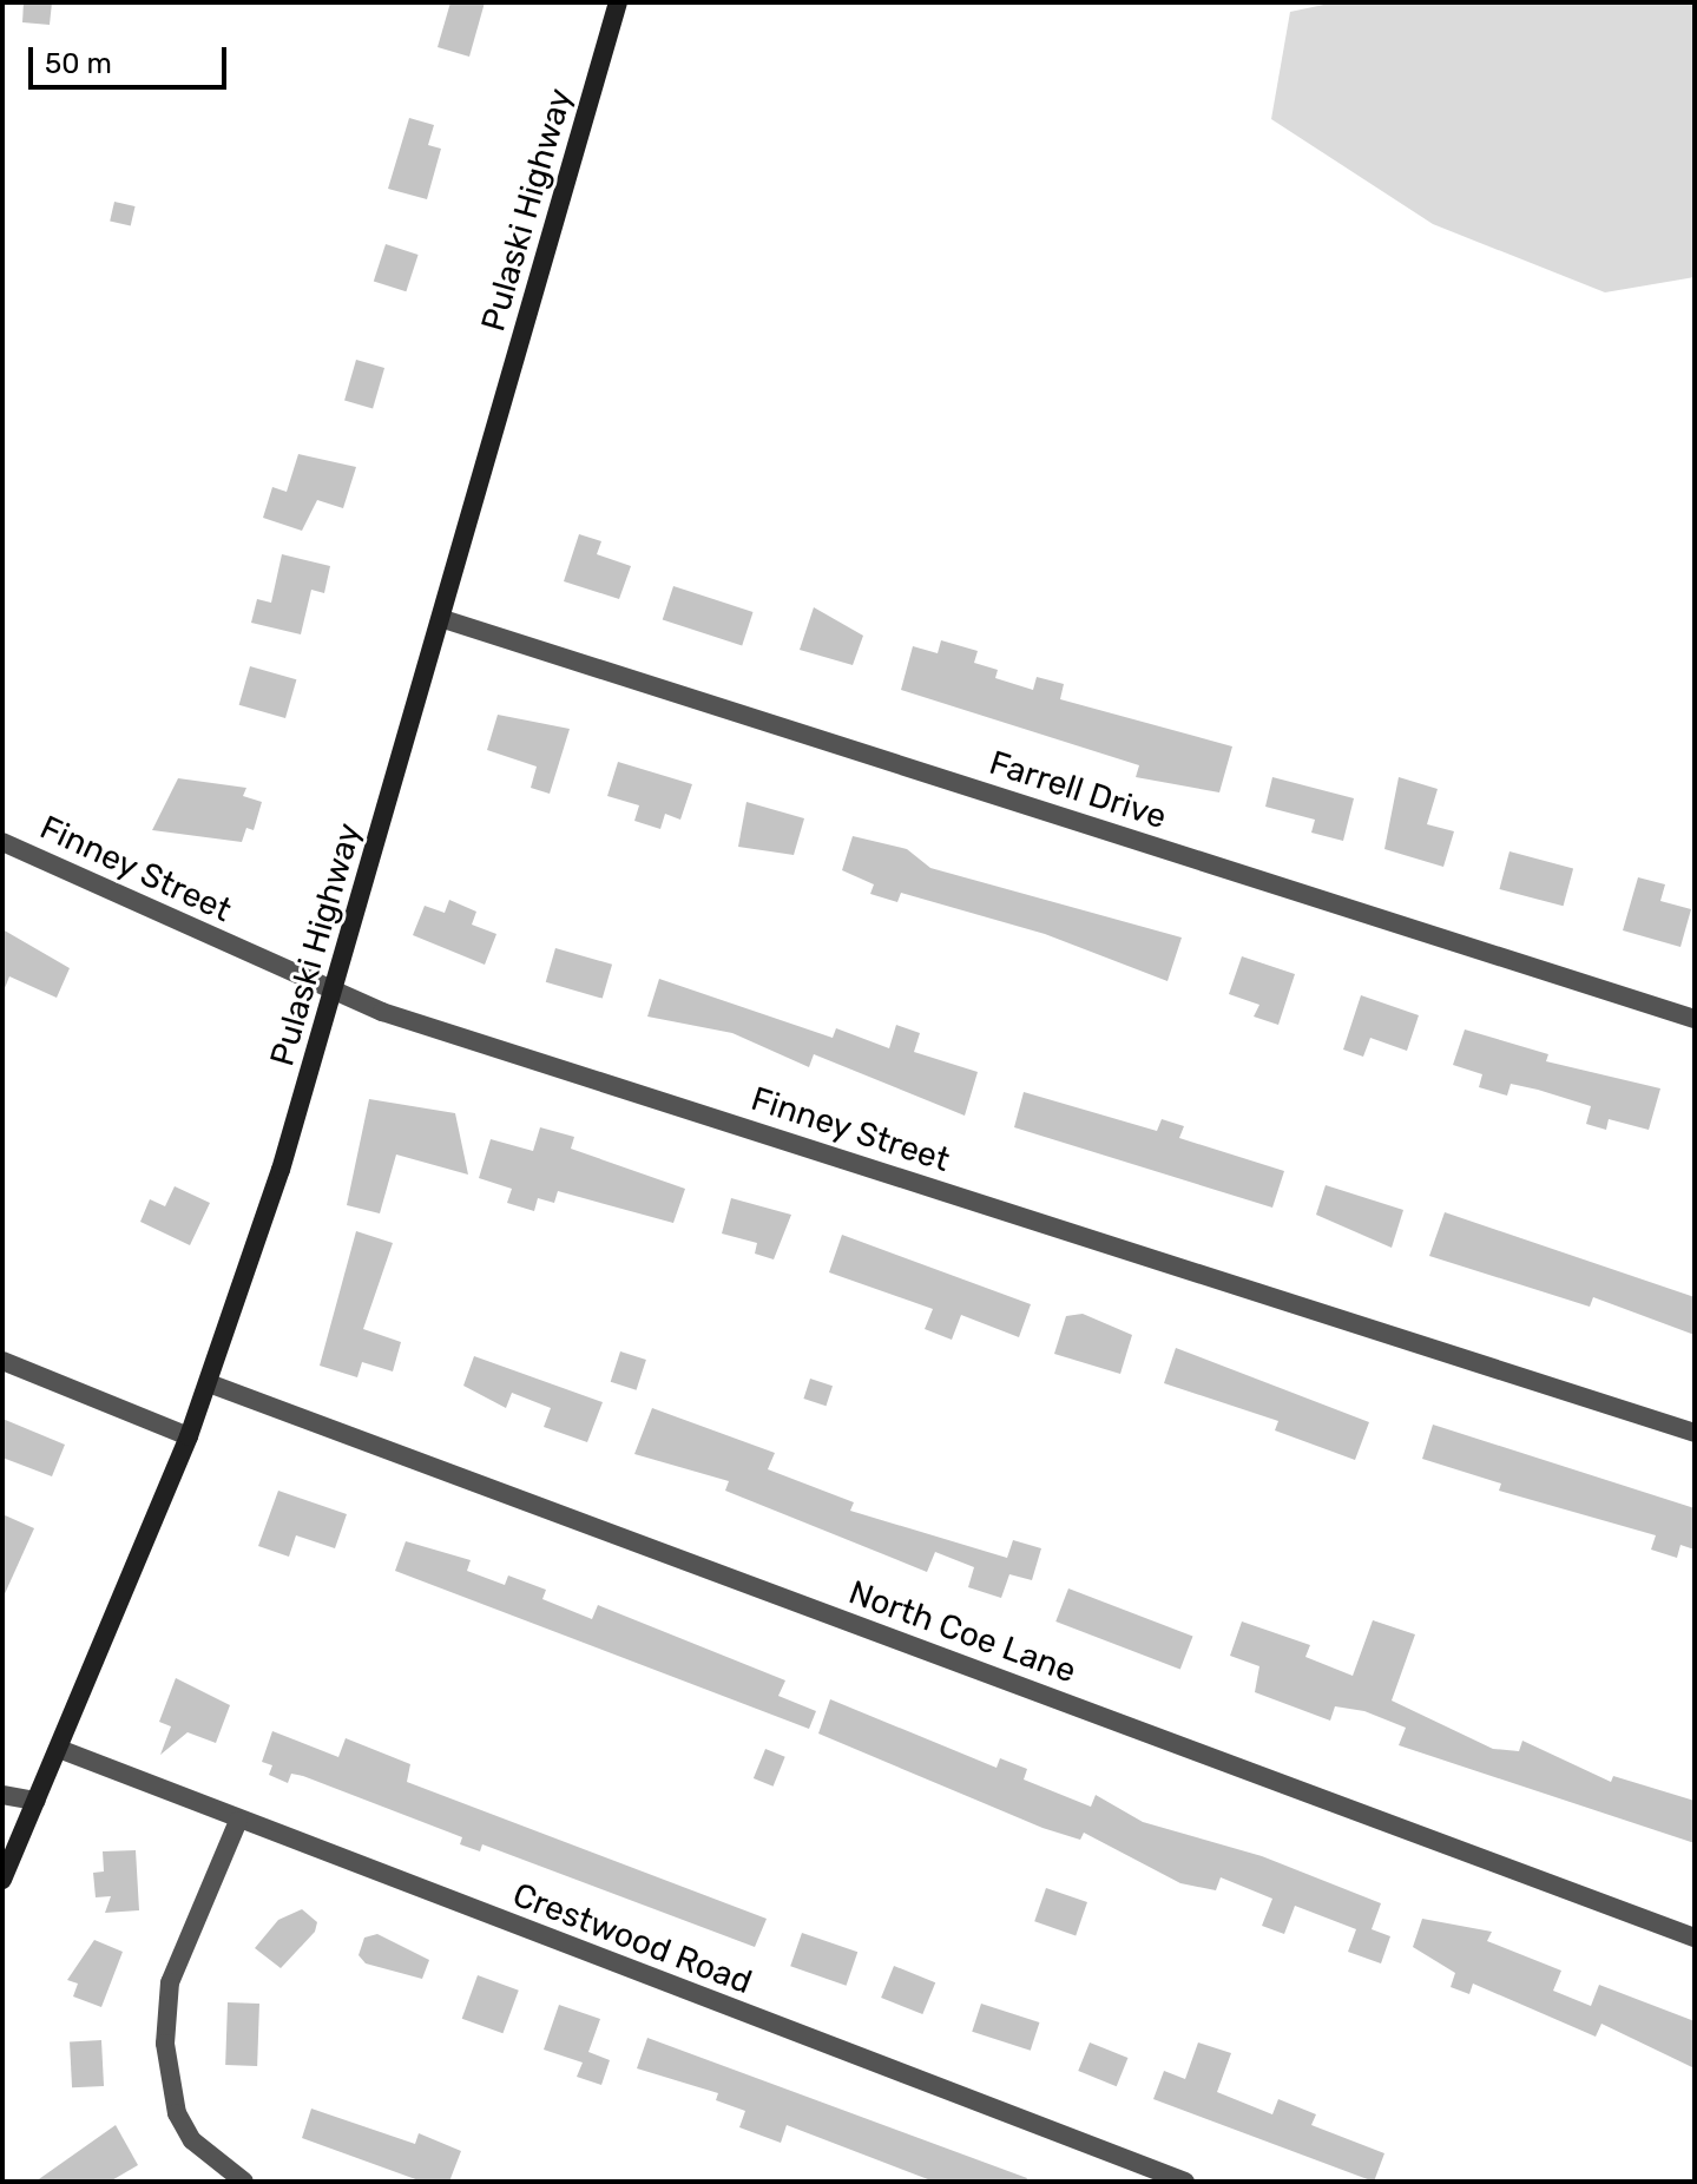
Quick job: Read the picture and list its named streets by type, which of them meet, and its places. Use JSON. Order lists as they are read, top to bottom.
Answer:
{
  "streets": {
    "main road": ["Pulaski Highway"],
    "street": [
      "Farrell Drive",
      "Finney Street",
      "North Coe Lane",
      "Crestwood Road"
    ]
  },
  "crossings": [
    ["Pulaski Highway", "Farrell Drive"],
    ["Pulaski Highway", "Finney Street"],
    ["Pulaski Highway", "North Coe Lane"],
    ["Pulaski Highway", "Crestwood Road"]
  ],
  "scale_bar": "50 m"
}
